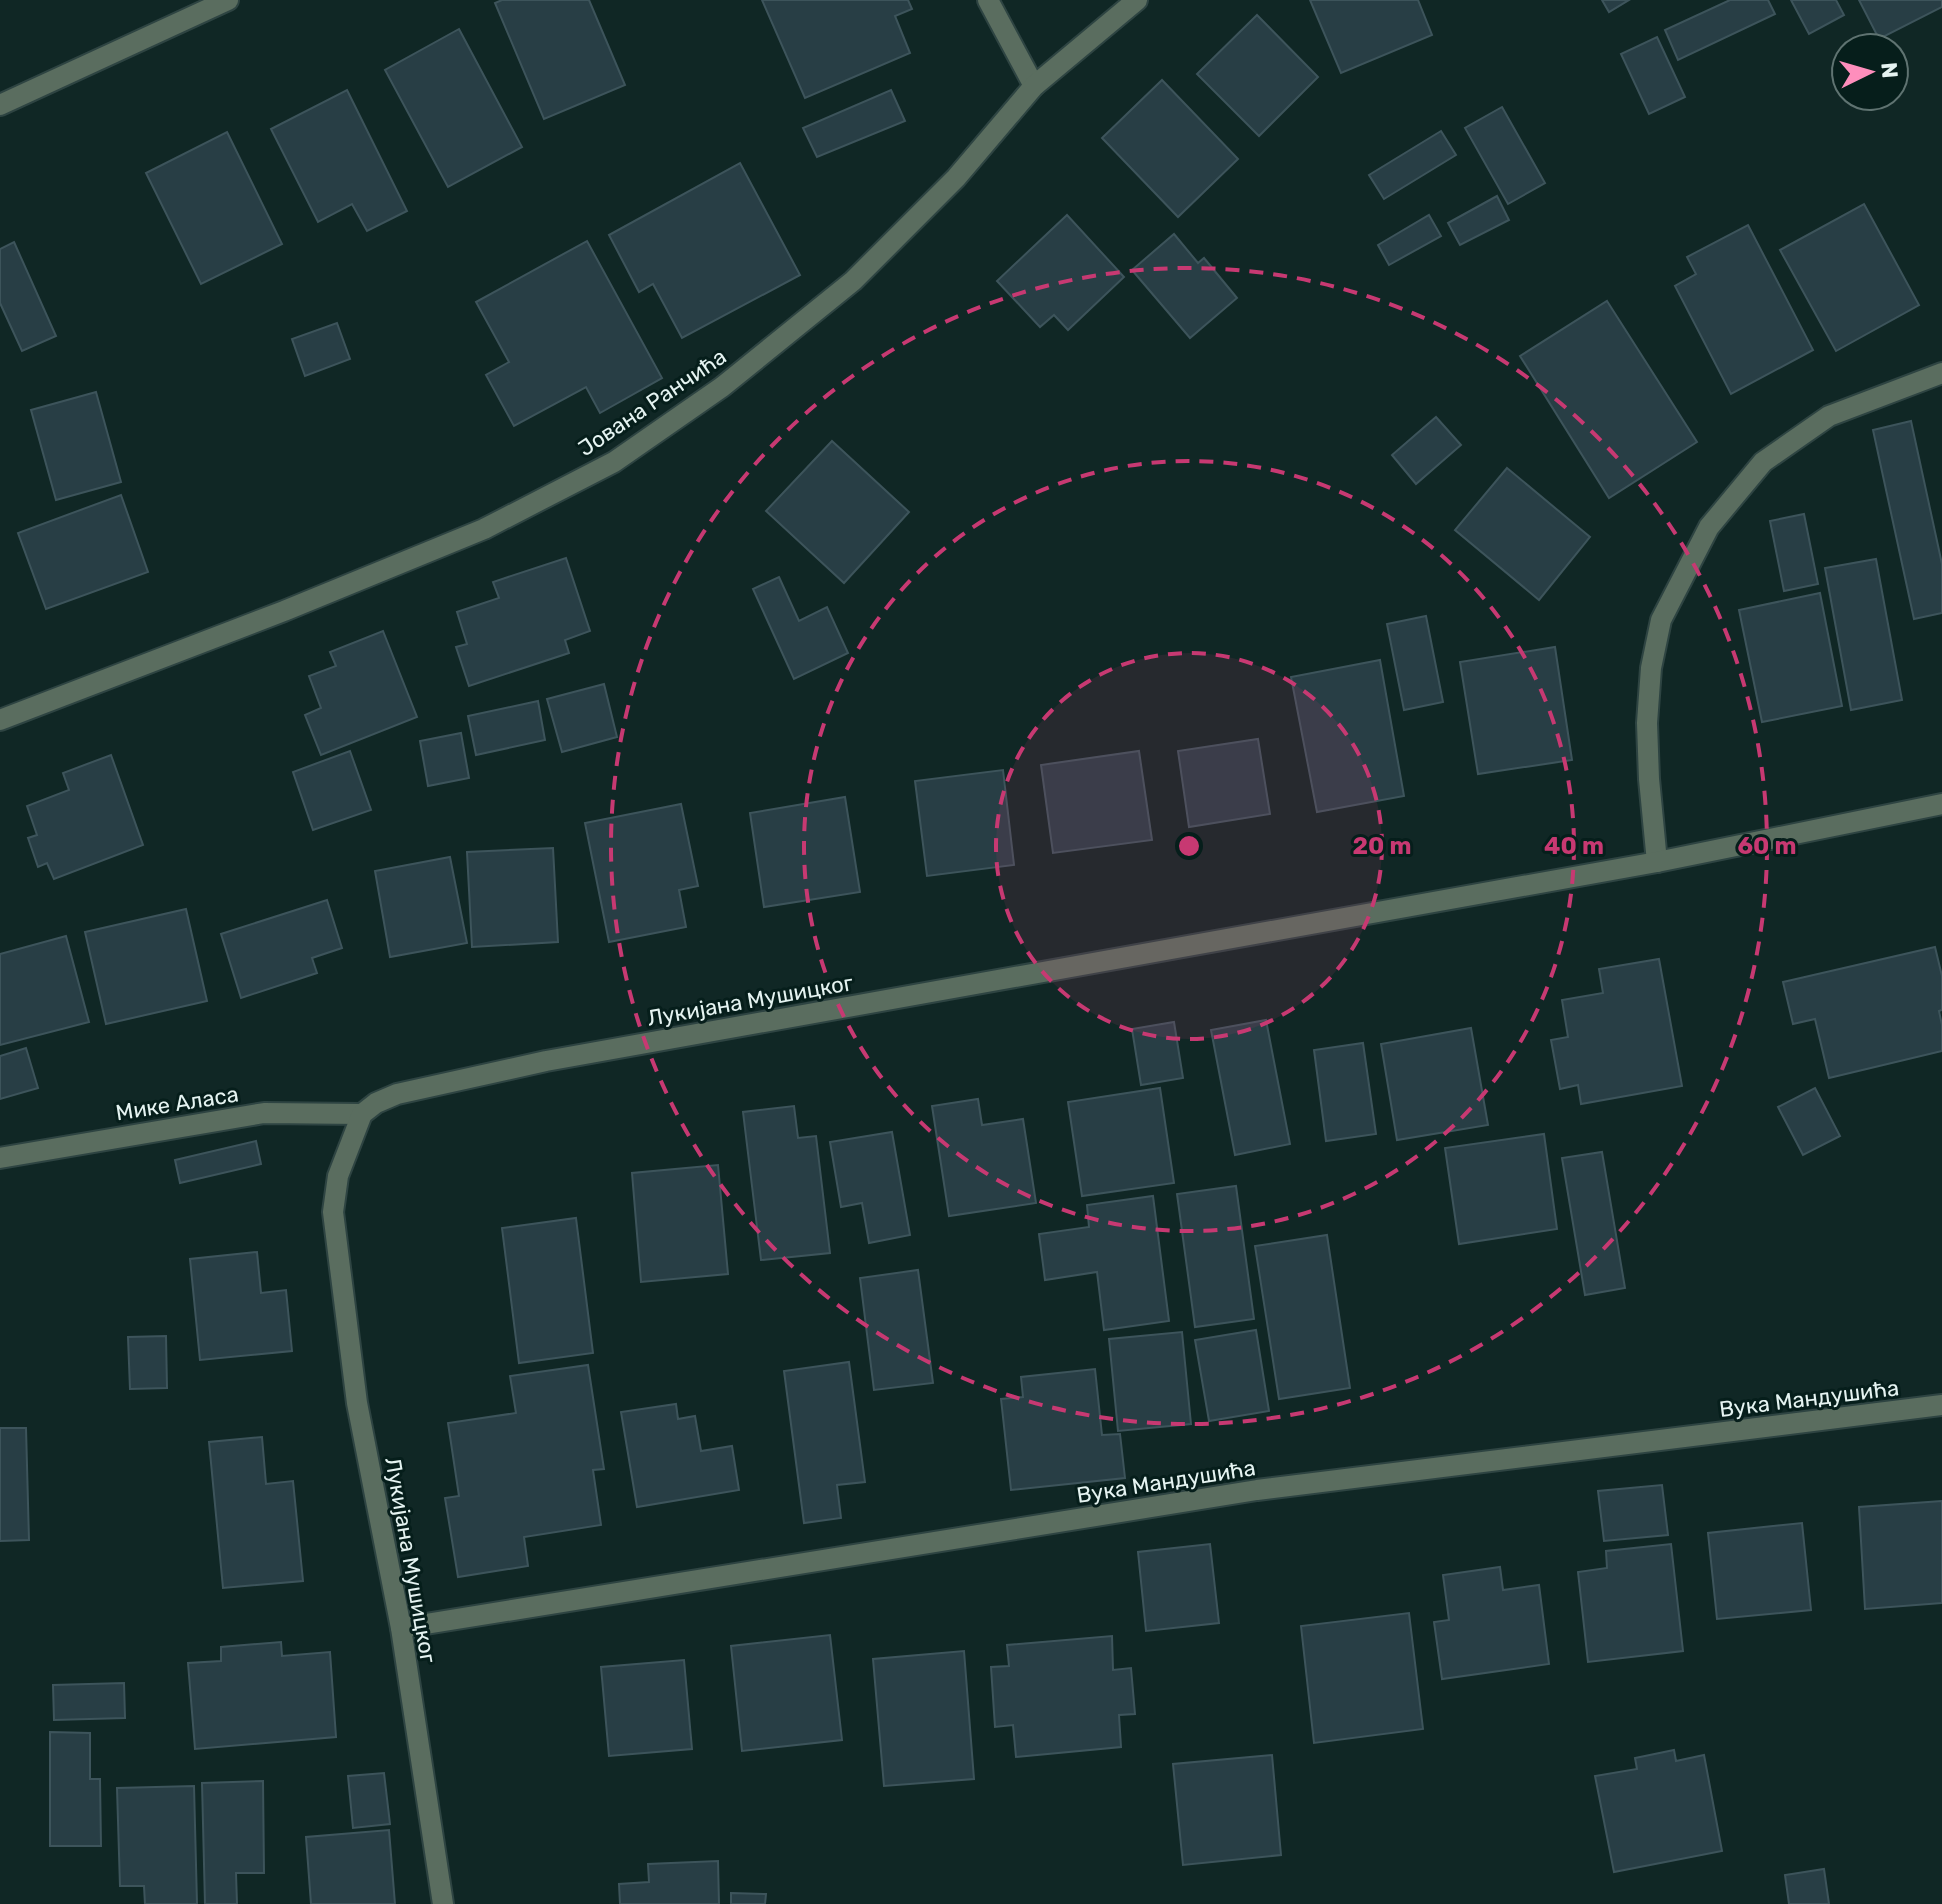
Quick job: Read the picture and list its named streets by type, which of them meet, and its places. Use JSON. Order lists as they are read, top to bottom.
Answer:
{
  "streets": {
    "street": [
      "Јована Ранчића",
      "Лукијана Мушицког",
      "Мике Аласа",
      "Вука Мандушића"
    ]
  },
  "crossings": [
    ["Лукијана Мушицког", "Мике Аласа"],
    ["Лукијана Мушицког", "Вука Мандушића"]
  ],
  "north": "right",
  "rings": ["20 m", "40 m", "60 m"]
}
